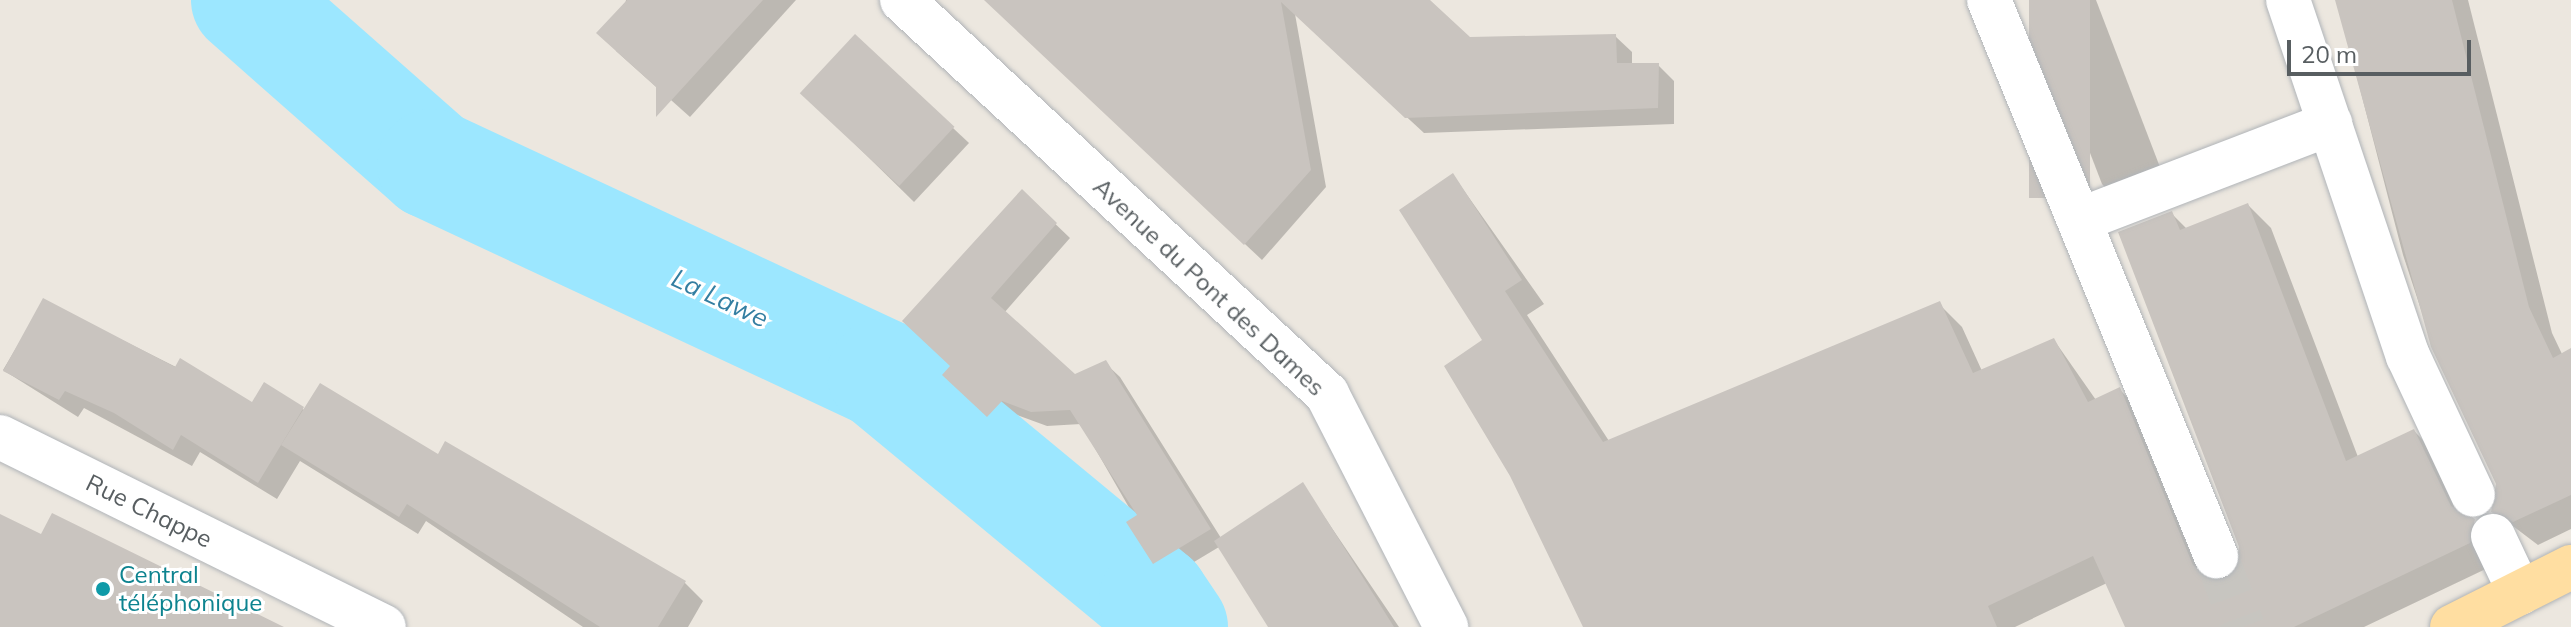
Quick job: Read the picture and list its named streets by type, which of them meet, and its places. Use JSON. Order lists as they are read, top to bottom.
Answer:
{
  "streets": {
    "street": ["Avenue du Pont des Dames", "Rue Chappe"]
  },
  "water": ["La Lawe"],
  "places": ["Central téléphonique"],
  "scale_bar": "20 m"
}
